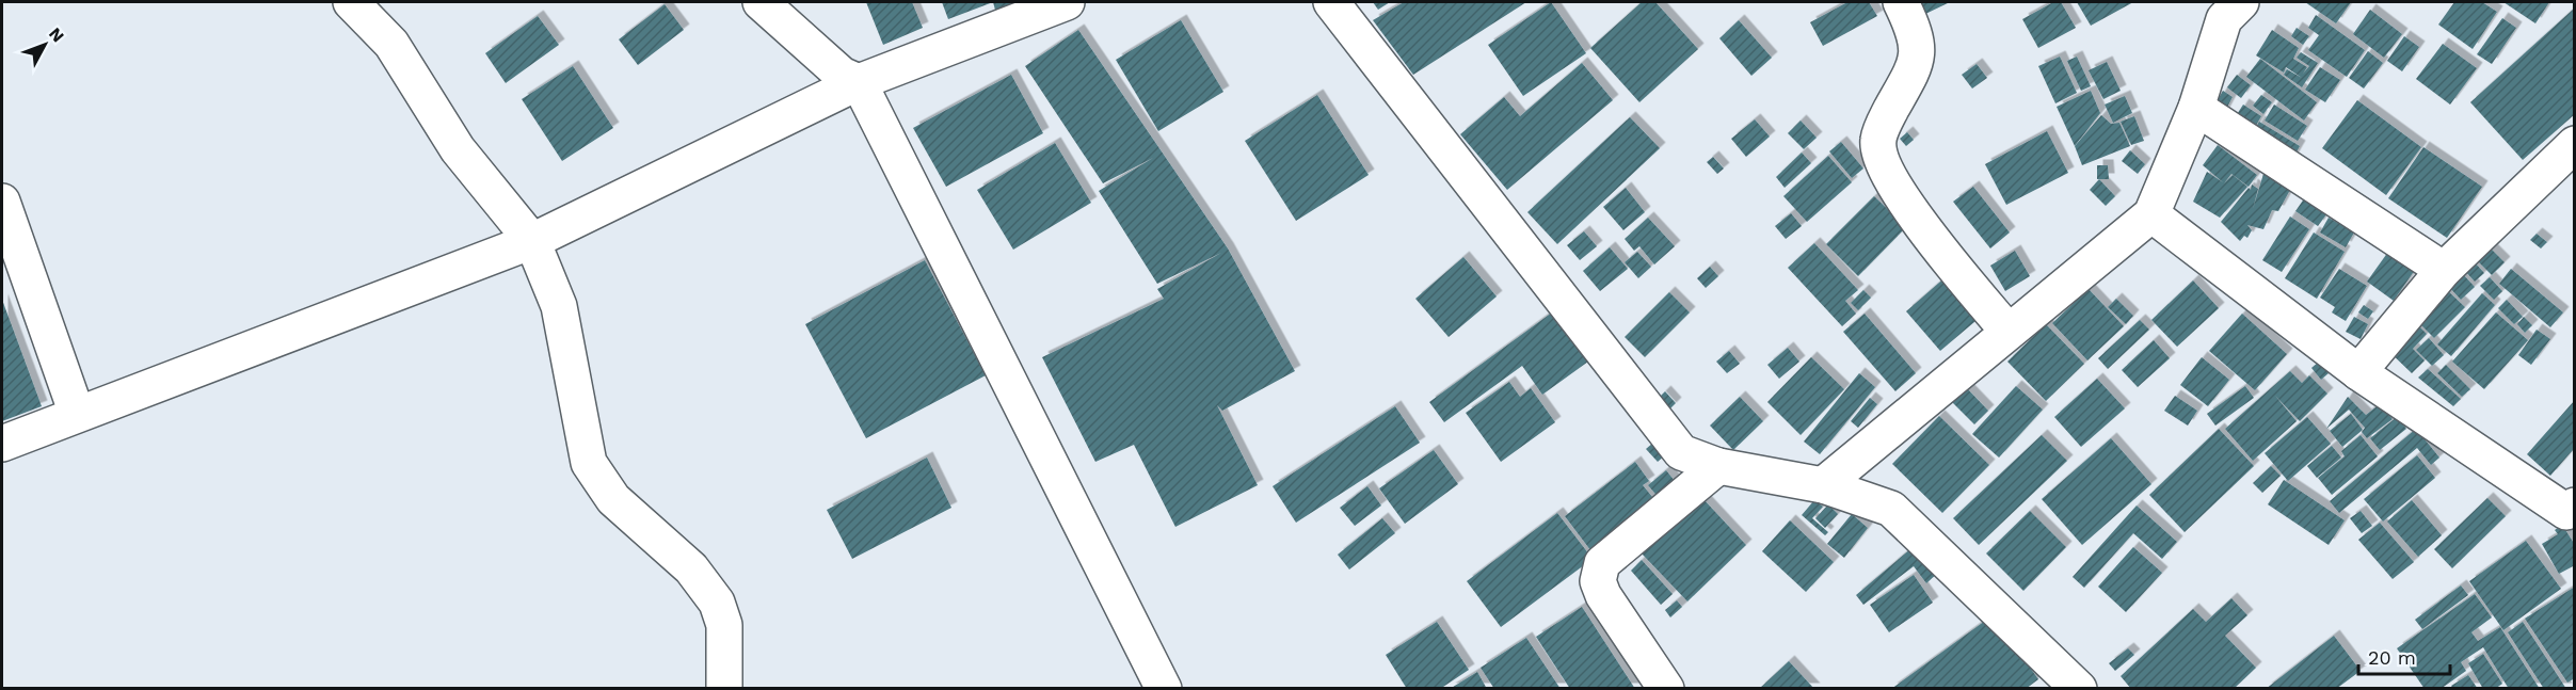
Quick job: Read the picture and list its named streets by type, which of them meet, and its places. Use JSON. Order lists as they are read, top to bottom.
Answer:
{
  "scale_bar": "20 m",
  "north": "top right"
}
